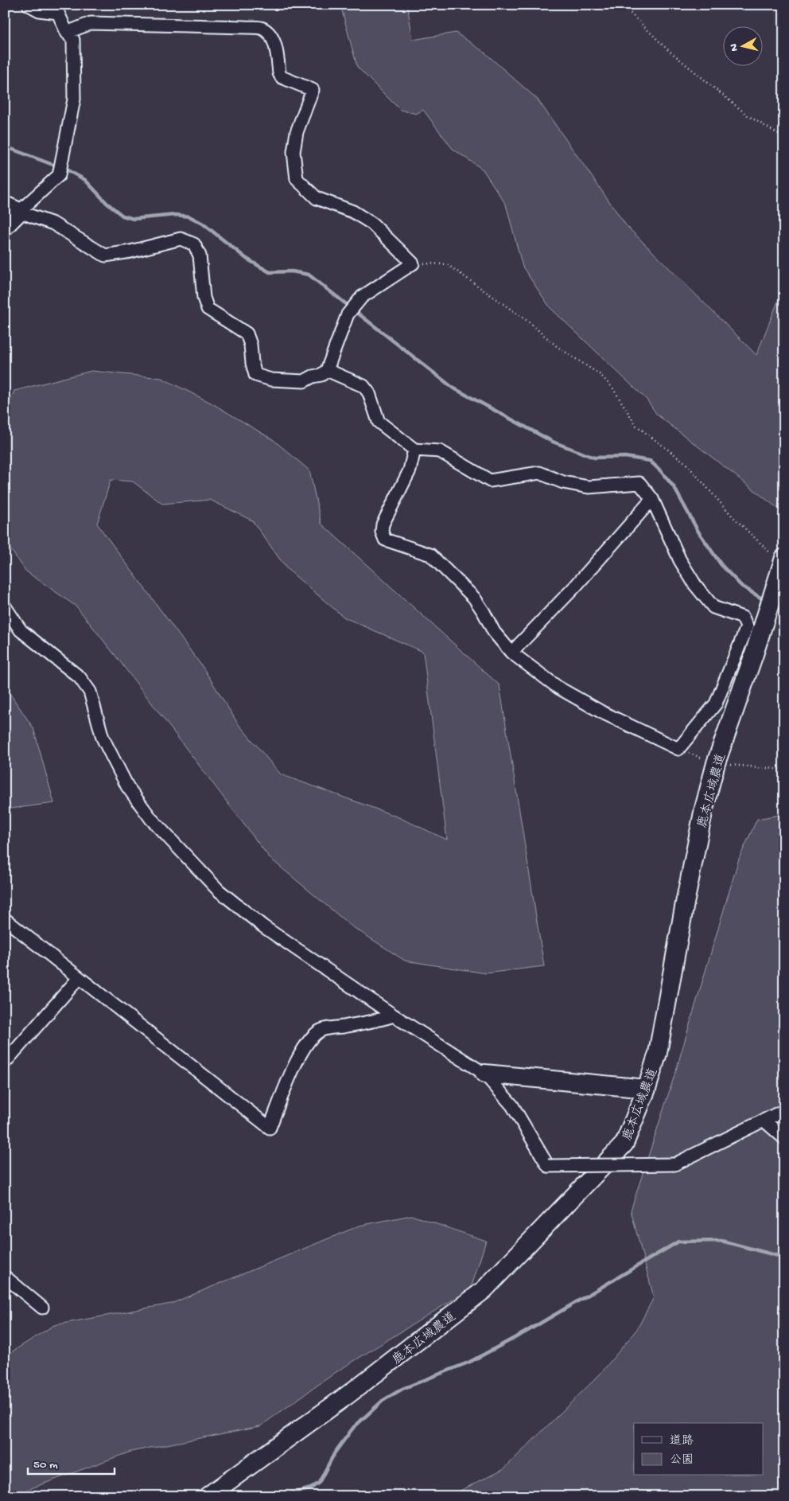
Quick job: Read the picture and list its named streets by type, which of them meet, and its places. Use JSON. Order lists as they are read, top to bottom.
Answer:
{
  "streets": {
    "street": ["鹿本広域農道"]
  },
  "legend": ["道路", "公園"],
  "scale_bar": "50 m",
  "north": "left"
}
